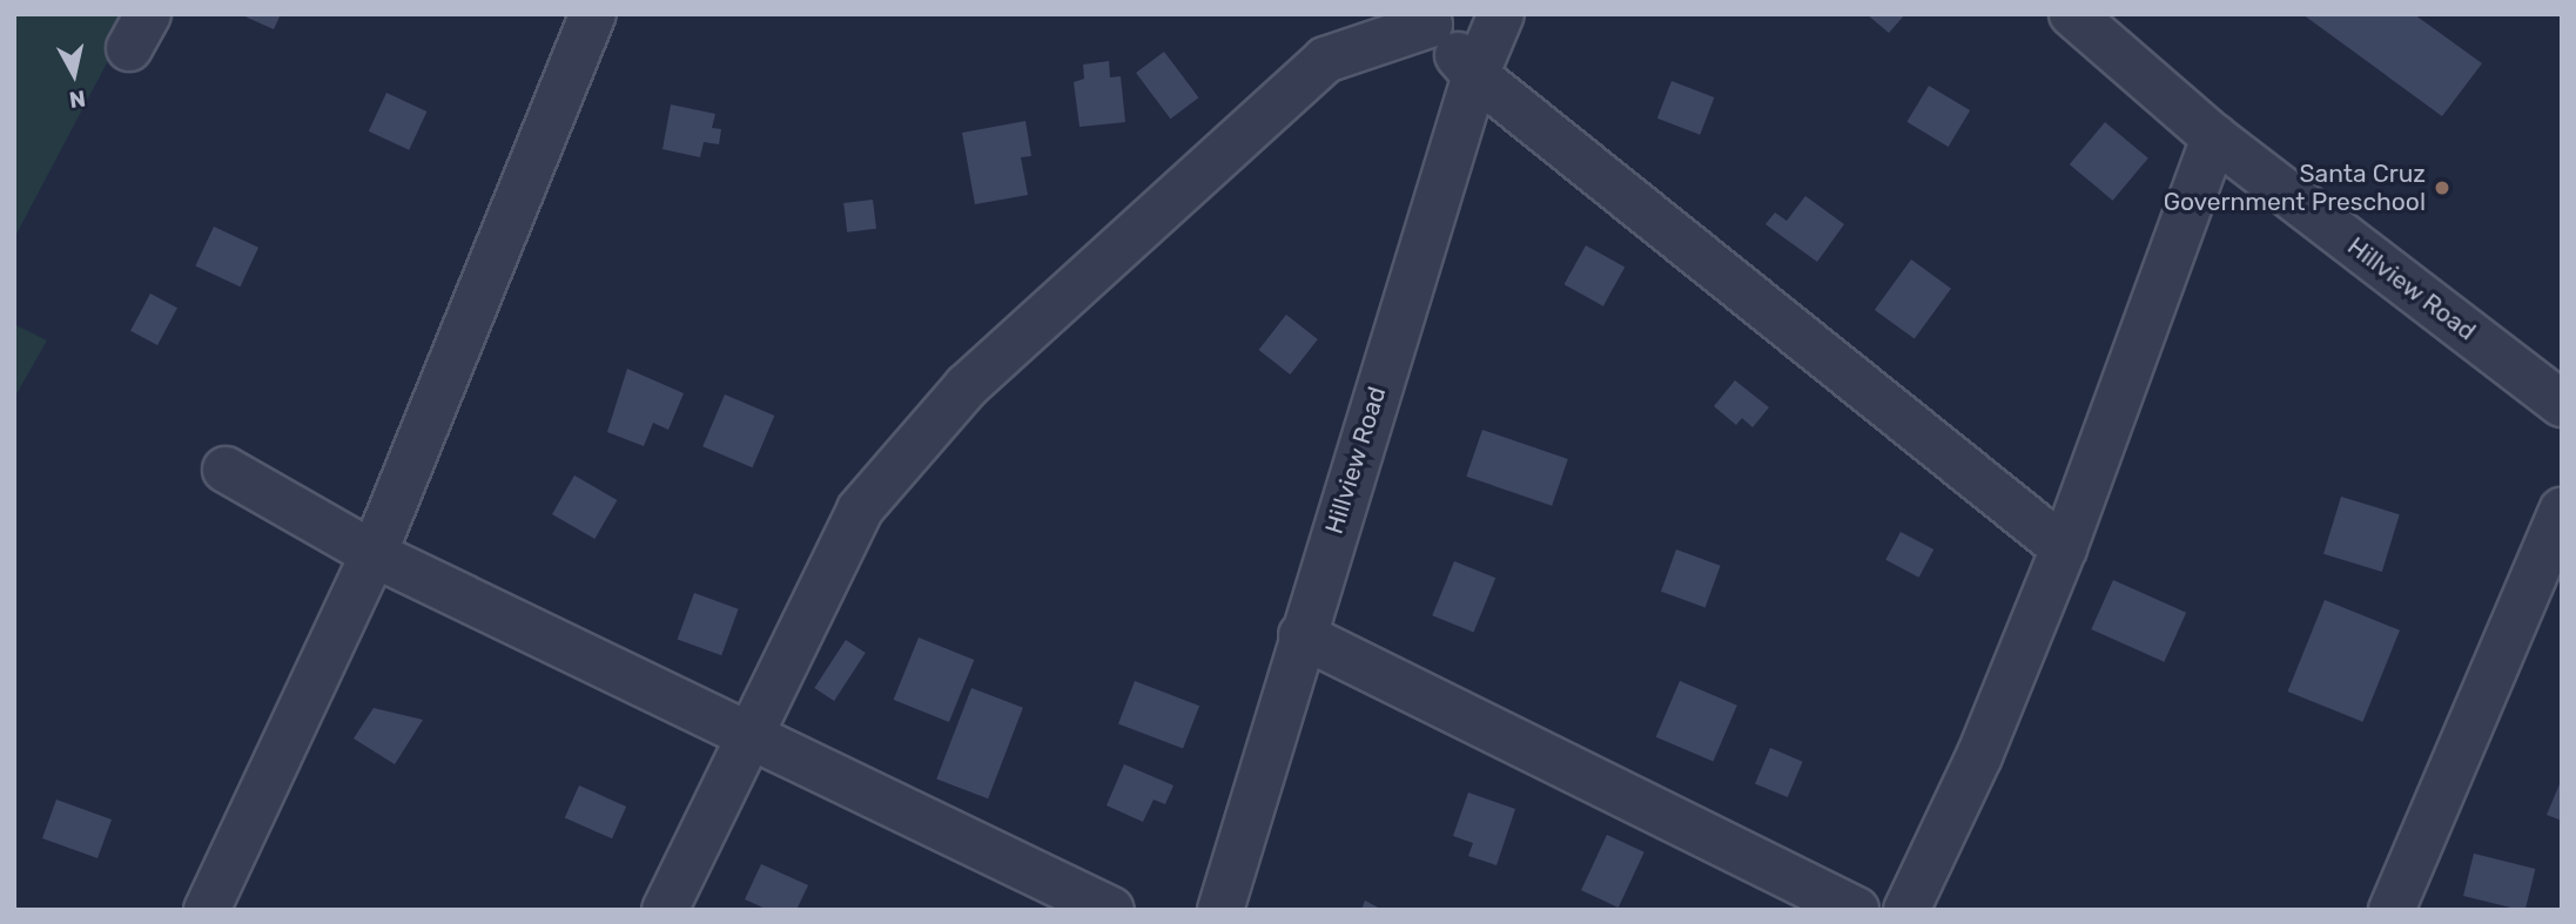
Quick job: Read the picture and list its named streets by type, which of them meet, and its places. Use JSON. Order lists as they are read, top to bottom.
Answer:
{
  "streets": {
    "street": ["Hillview Road"]
  },
  "places": ["Santa Cruz Government Preschool"],
  "north": "bottom"
}
